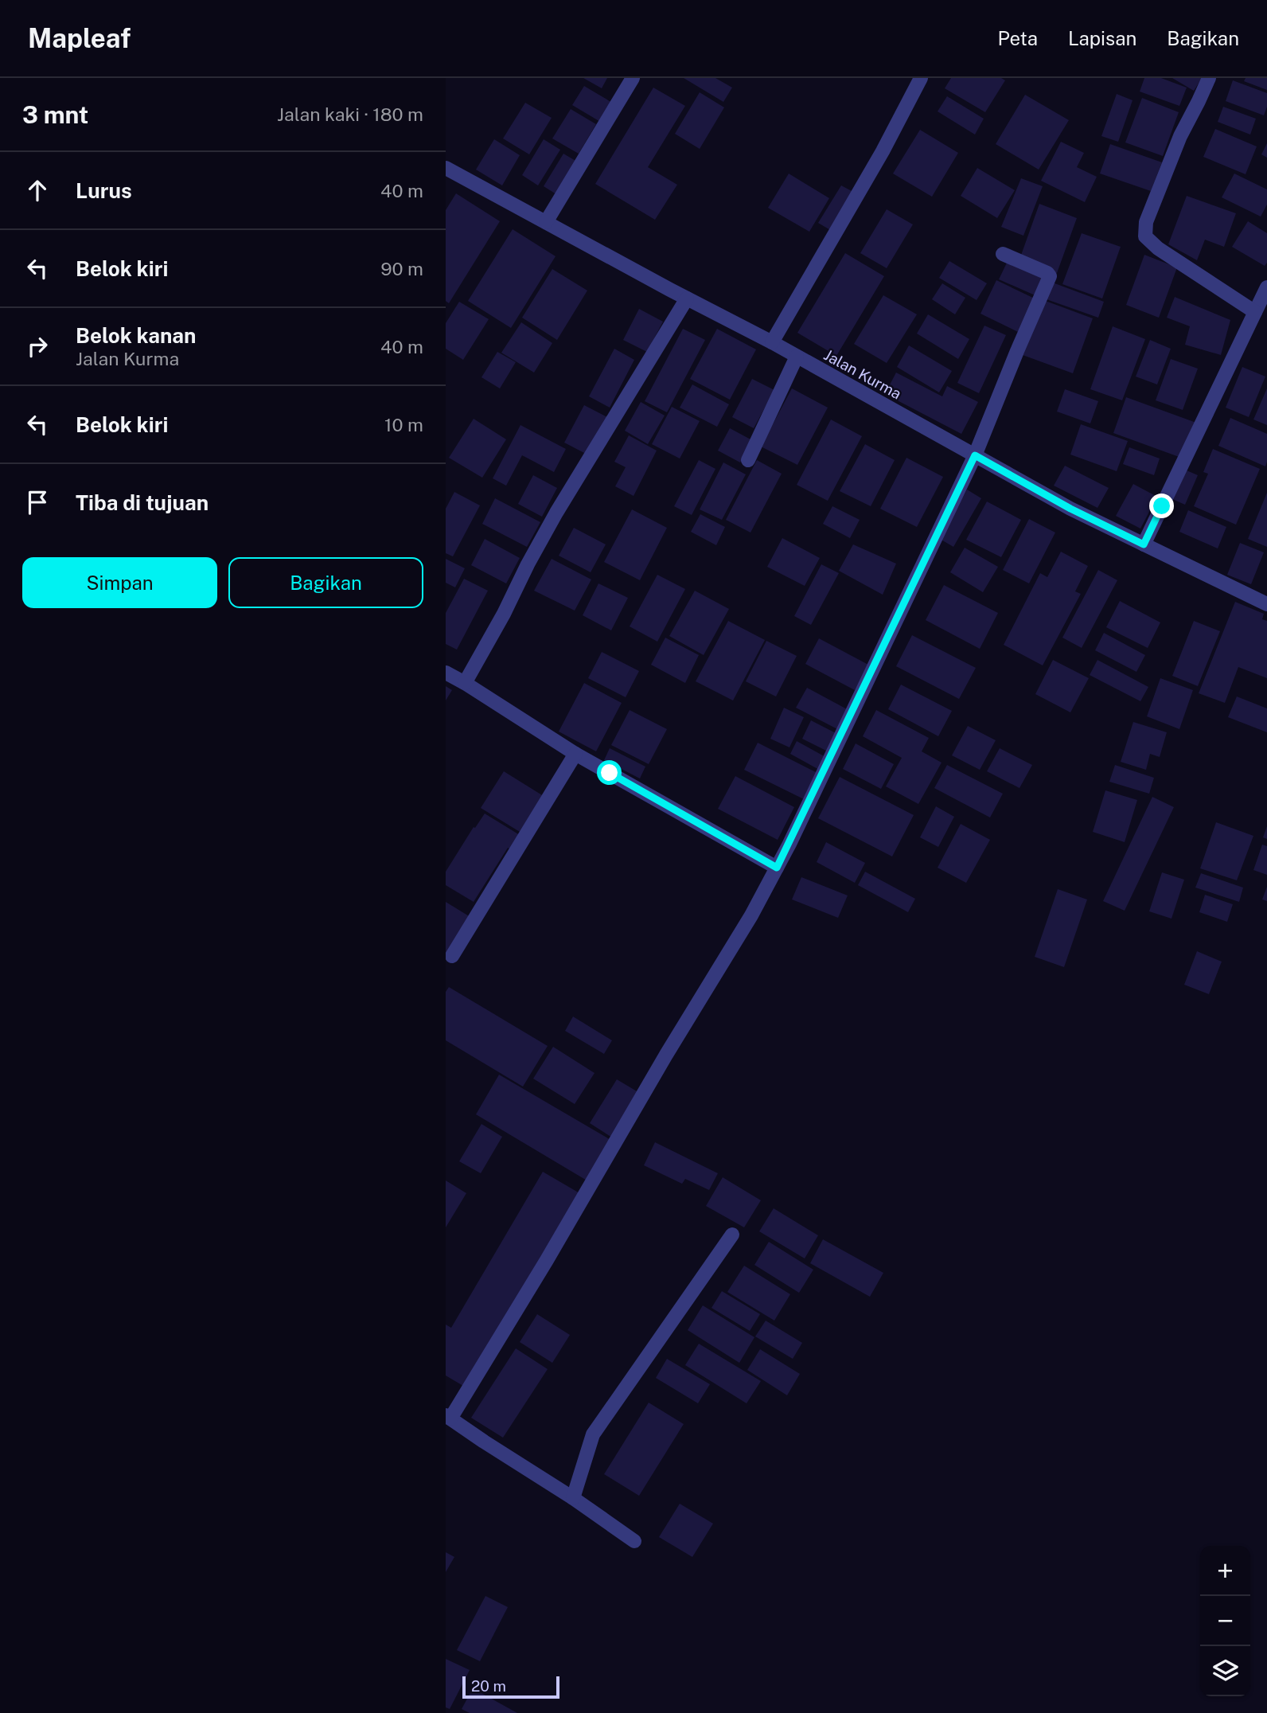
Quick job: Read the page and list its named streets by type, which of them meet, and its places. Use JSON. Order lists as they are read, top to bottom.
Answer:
{
  "streets": {
    "street": ["Jalan Kurma"]
  },
  "scale_bar": "20 m",
  "page": {
    "header": "Mapleaf",
    "nav": ["Peta", "Lapisan", "Bagikan"],
    "heading": ["3 mnt", "Jalan kaki · 180 m"],
    "list": [
      ["Lurus", "40 m"],
      ["Belok kiri", "90 m"],
      ["Belok kanan", "Jalan Kurma", "40 m"],
      ["Belok kiri", "10 m"],
      "Tiba di tujuan"
    ],
    "buttons": ["Simpan", "Bagikan"],
    "map_buttons": ["+", "−"],
    "scale": "20 m"
  }
}
